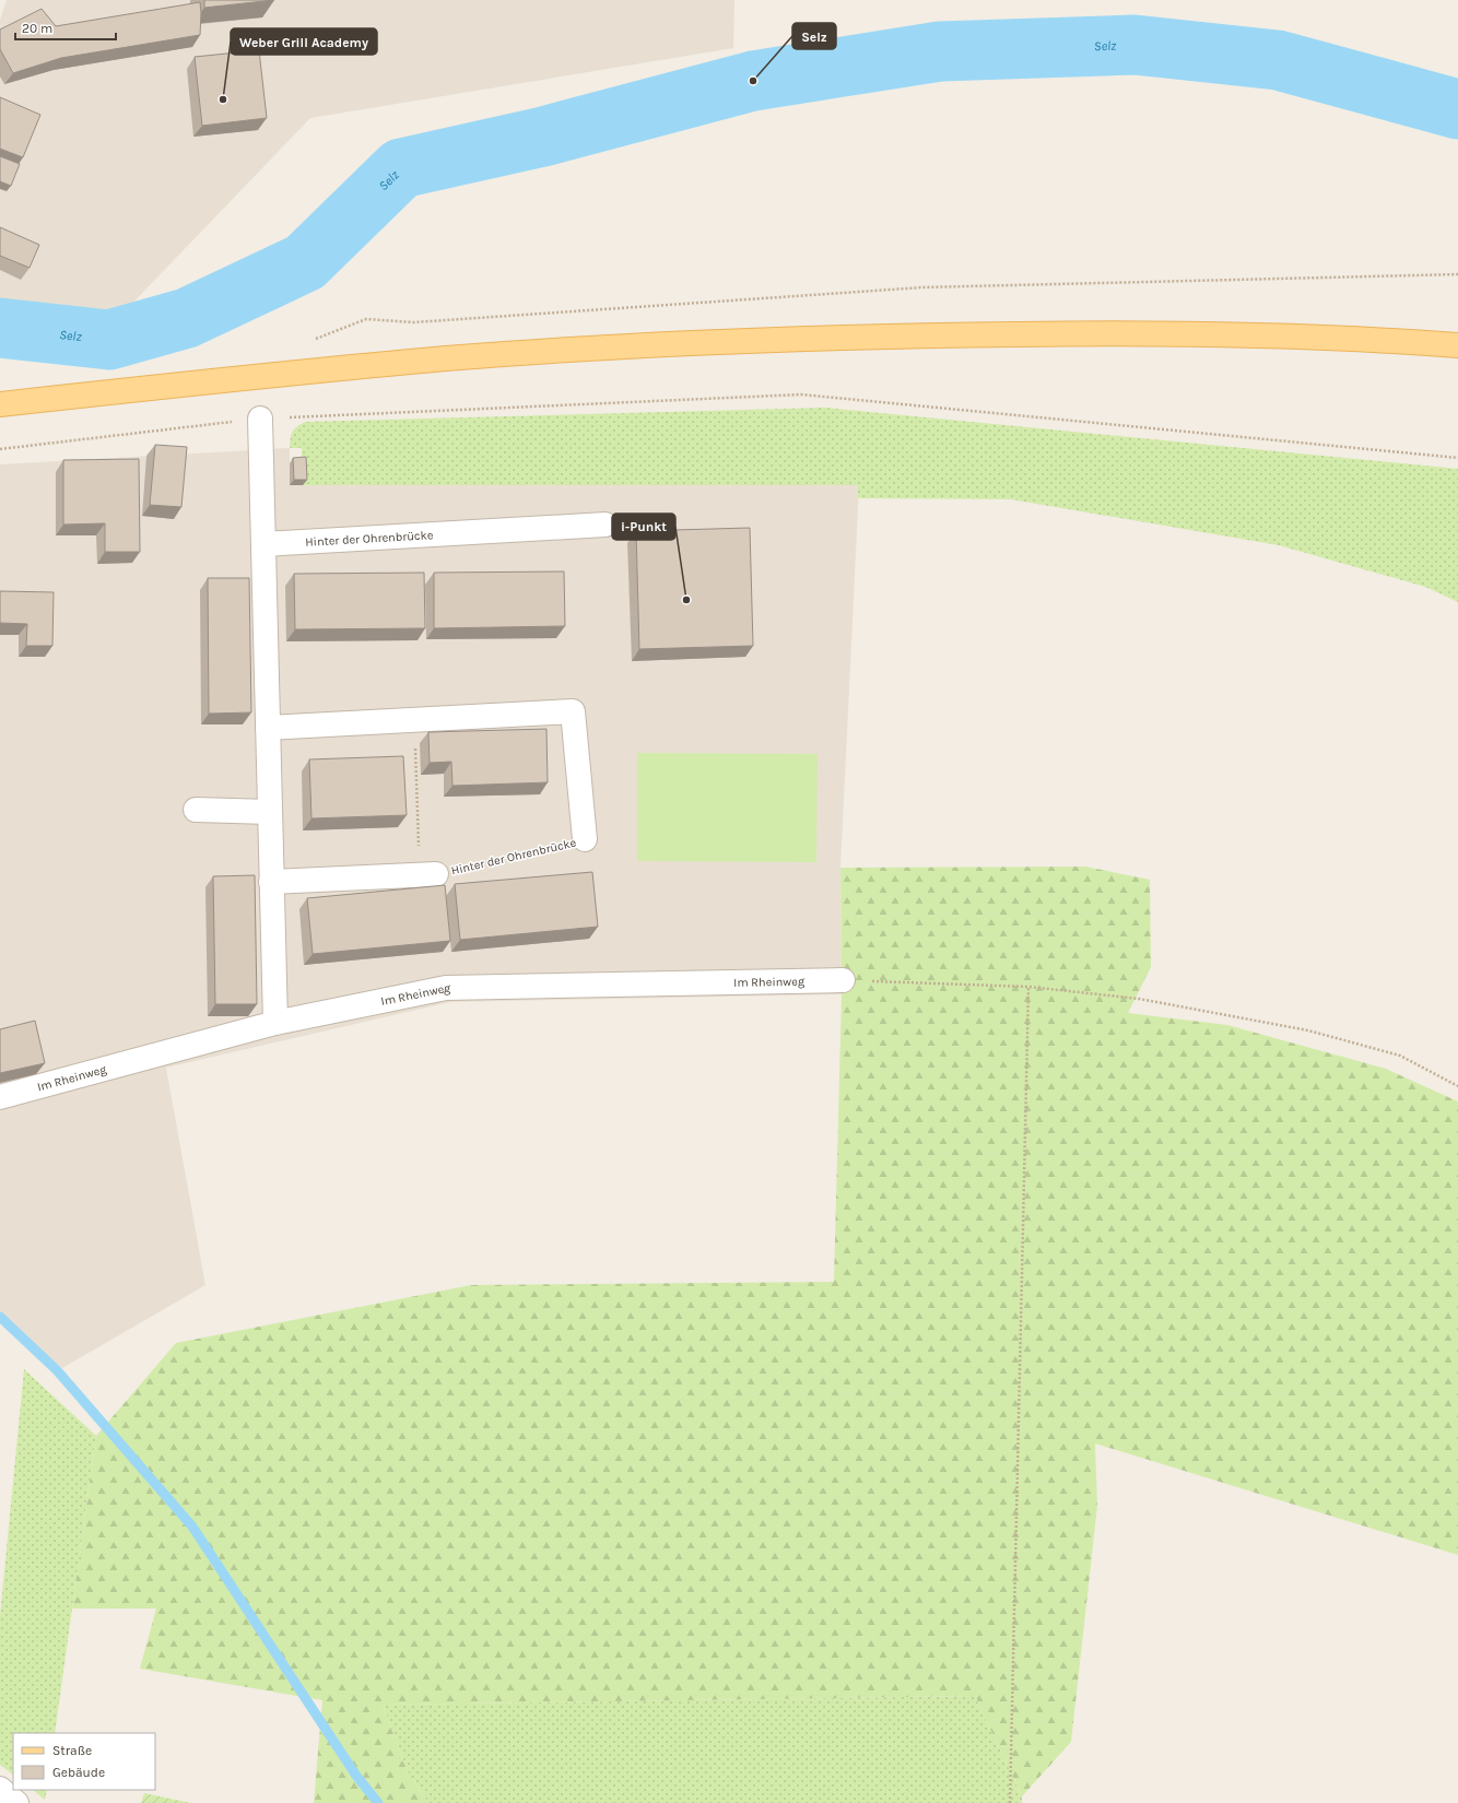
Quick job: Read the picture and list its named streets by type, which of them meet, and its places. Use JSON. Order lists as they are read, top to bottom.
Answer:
{
  "streets": {
    "street": ["Hinter der Ohrenbrücke", "Im Rheinweg"]
  },
  "water": ["Selz"],
  "places": ["Selz", "Weber Grill Academy", "i-Punkt"],
  "legend": ["Straße", "Gebäude"],
  "scale_bar": "20 m"
}
